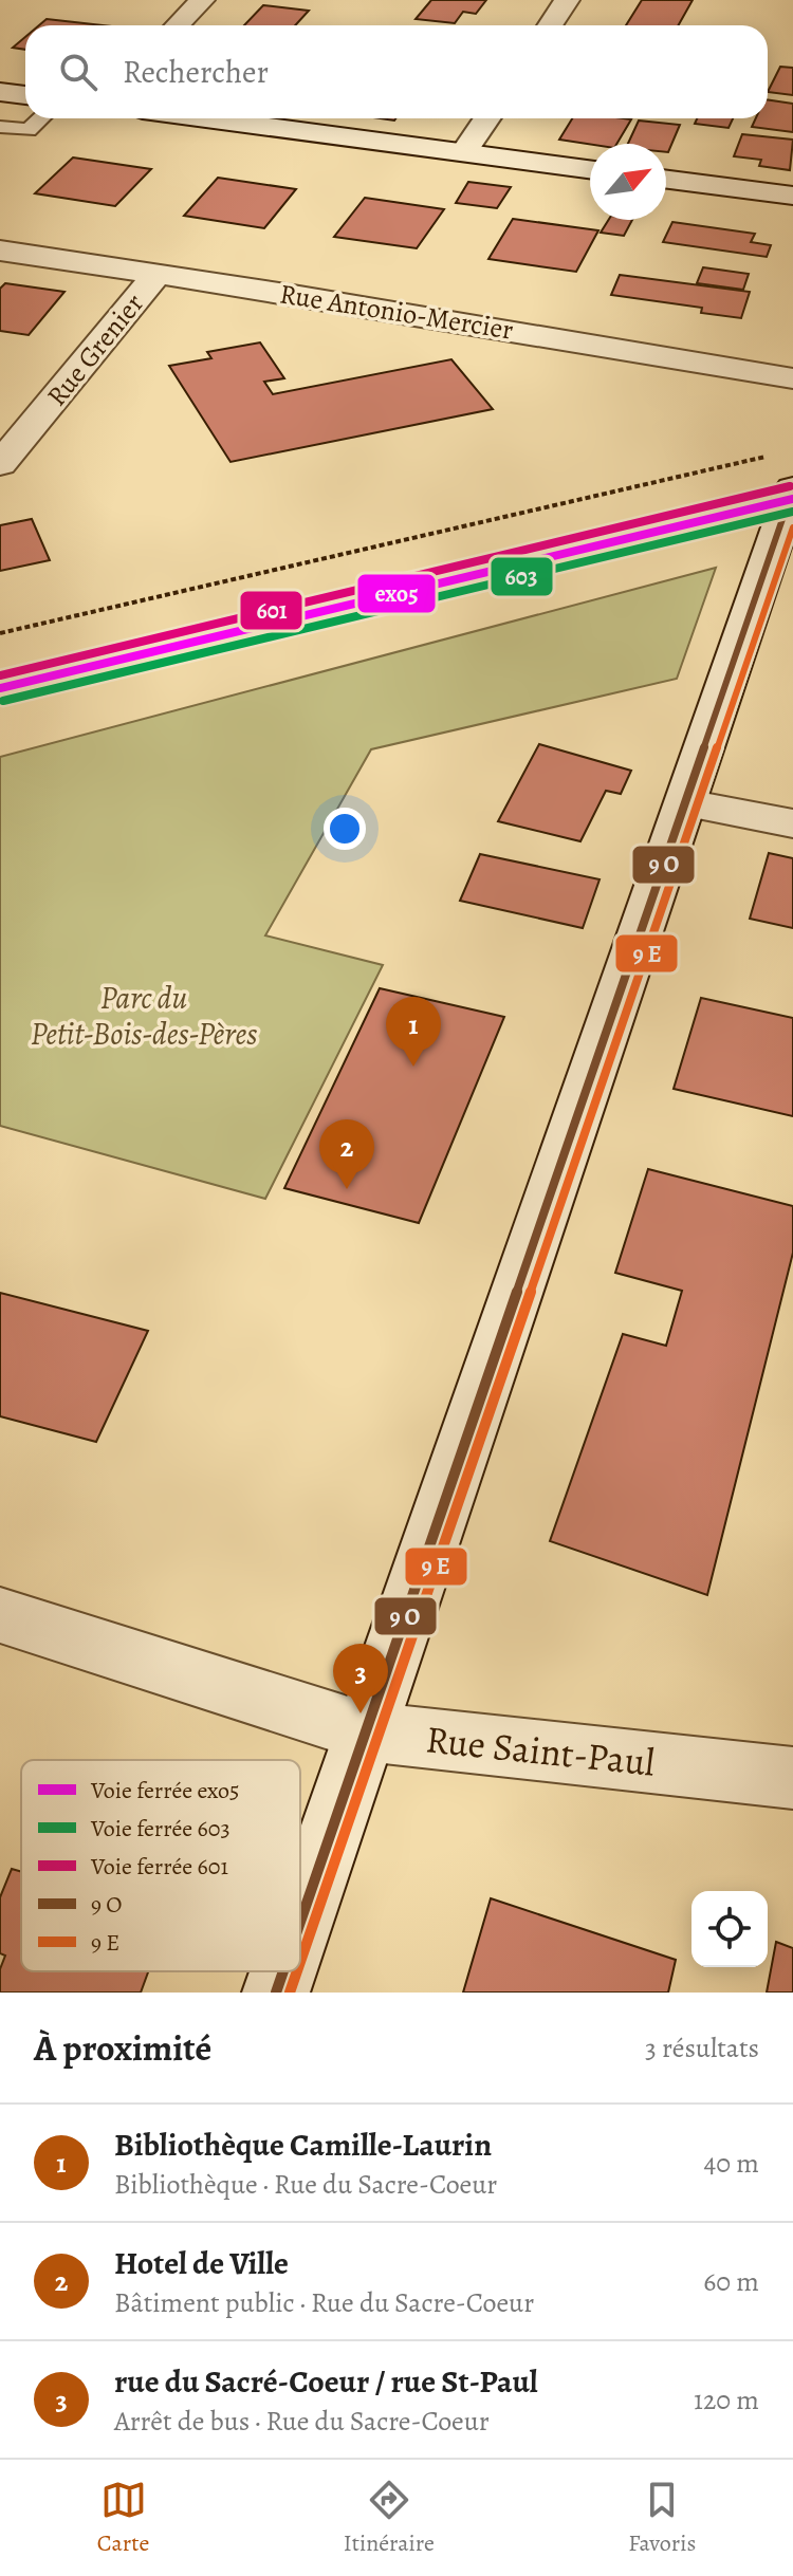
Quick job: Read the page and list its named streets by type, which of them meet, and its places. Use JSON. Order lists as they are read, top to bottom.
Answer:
{
  "streets": {
    "street": ["Rue Antonio-Mercier", "Rue Grenier", "Rue Saint-Paul"]
  },
  "crossings": [
    ["Rue Antonio-Mercier", "Rue Grenier"]
  ],
  "parks": ["Parc du Petit-Bois-des-Pères"],
  "lines": ["rail line 601", "rail line exo5", "rail line 603"],
  "legend": [
    "Voie ferrée exo5",
    "Voie ferrée 603",
    "Voie ferrée 601",
    "9 O",
    "9 E"
  ],
  "north": "top right",
  "page": {
    "search": "Rechercher",
    "pins": ["1", "2", "3"],
    "heading": ["À proximité", "3 résultats"],
    "list": [
      {
        "mark": "1",
        "name": "Bibliothèque Camille-Laurin",
        "note": "Bibliothèque · Rue du Sacre-Coeur",
        "value": "40 m"
      },
      {
        "mark": "2",
        "name": "Hotel de Ville",
        "note": "Bâtiment public · Rue du Sacre-Coeur",
        "value": "60 m"
      },
      {
        "mark": "3",
        "name": "rue du Sacré-Coeur / rue St-Paul",
        "note": "Arrêt de bus · Rue du Sacre-Coeur",
        "value": "120 m"
      }
    ],
    "nav": ["Carte", "Itinéraire", "Favoris"]
  }
}
